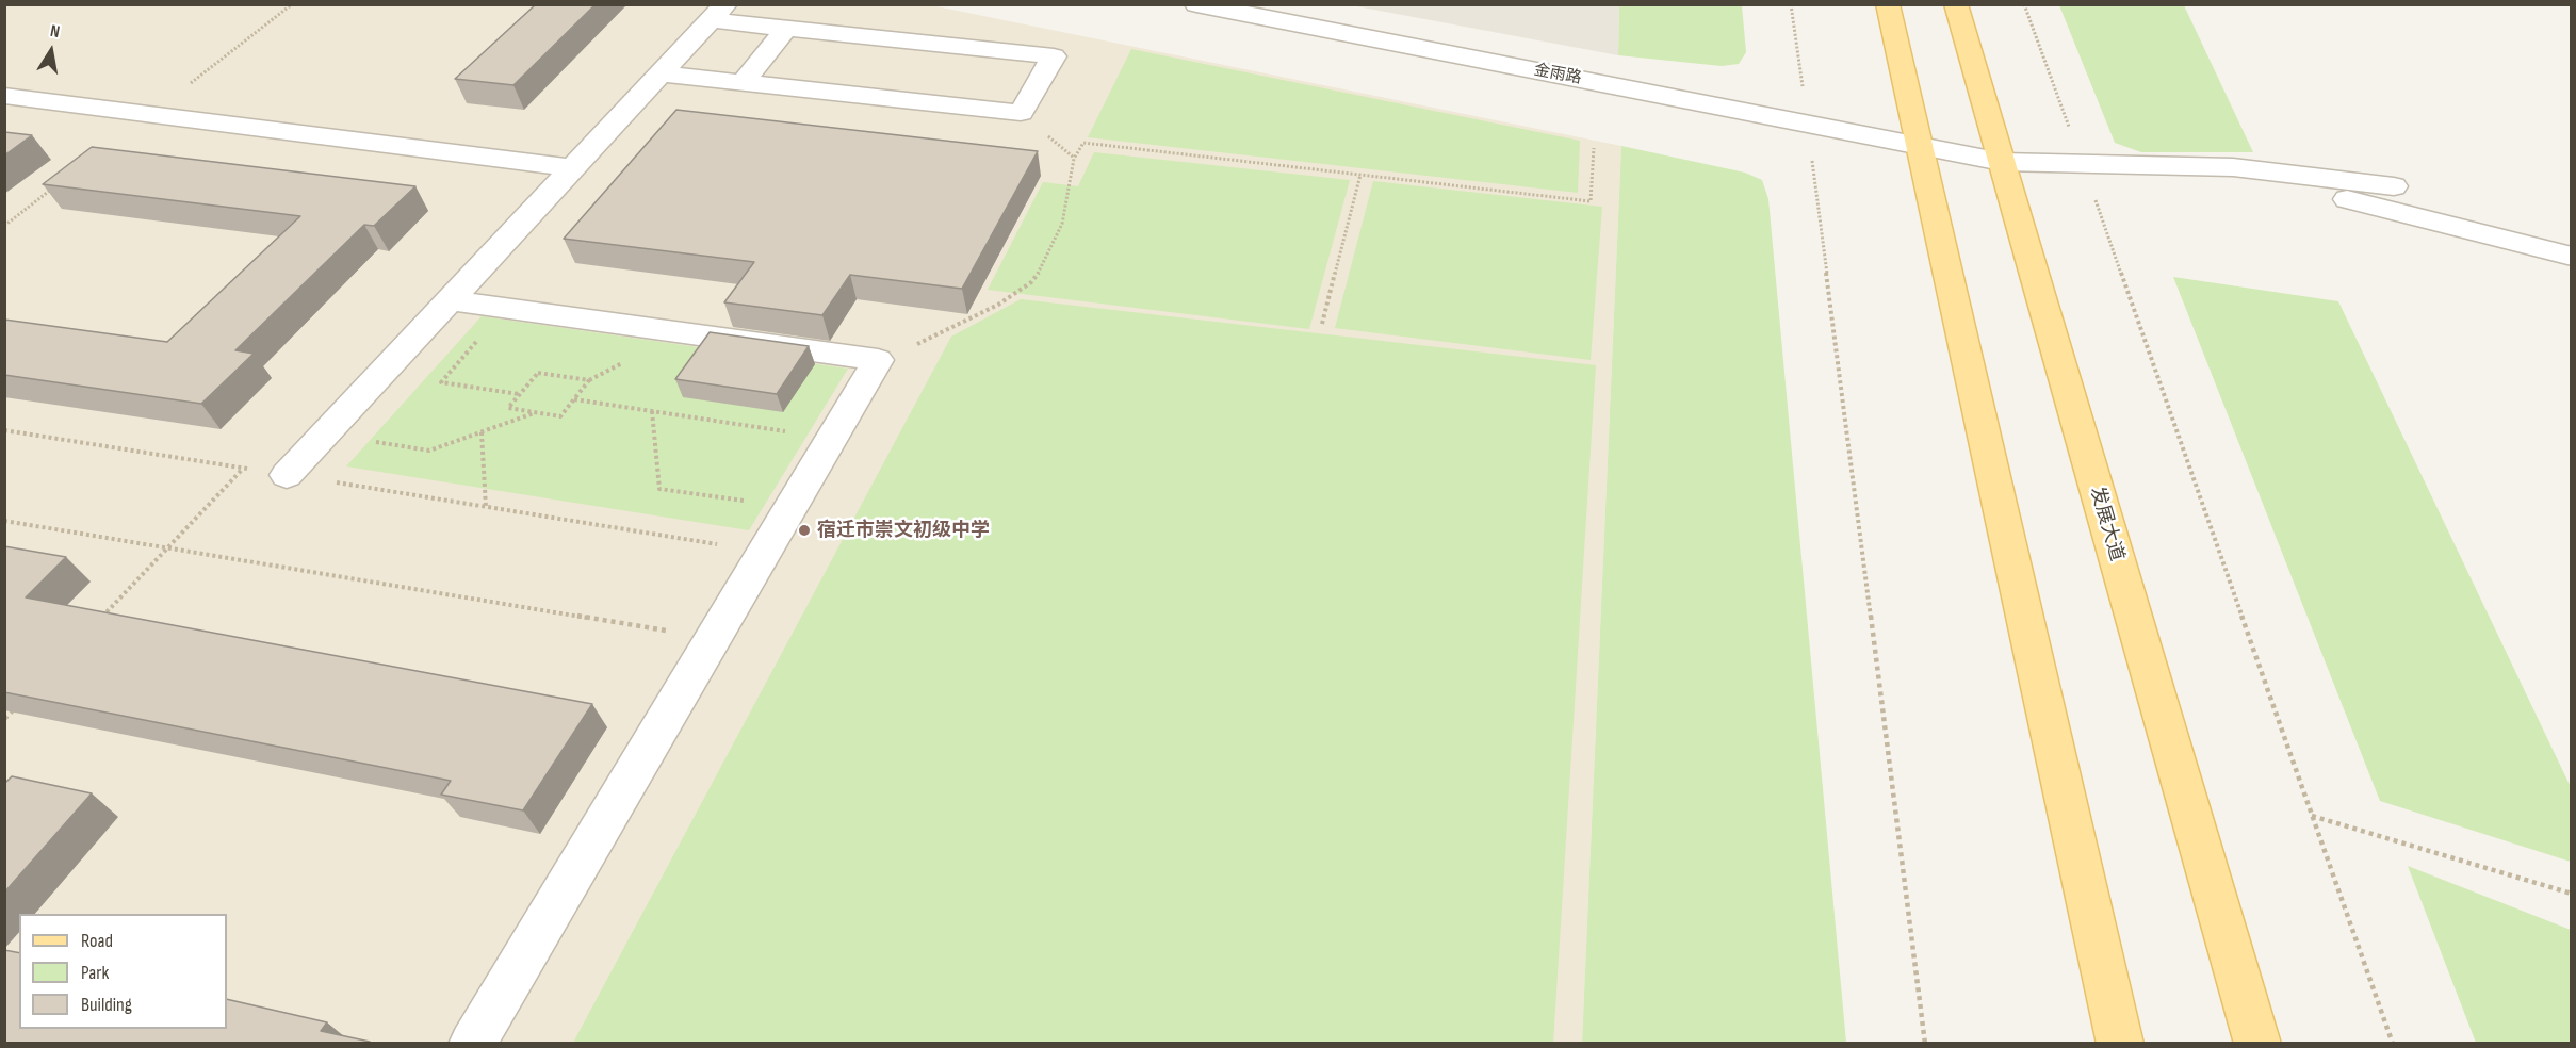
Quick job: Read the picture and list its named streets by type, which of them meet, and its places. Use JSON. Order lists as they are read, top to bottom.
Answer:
{
  "streets": {
    "main road": ["发展大道"],
    "street": ["金雨路"]
  },
  "crossings": [
    ["金雨路", "发展大道"]
  ],
  "places": ["宿迁市崇文初级中学"],
  "legend": ["Road", "Park", "Building"],
  "north": "top"
}
